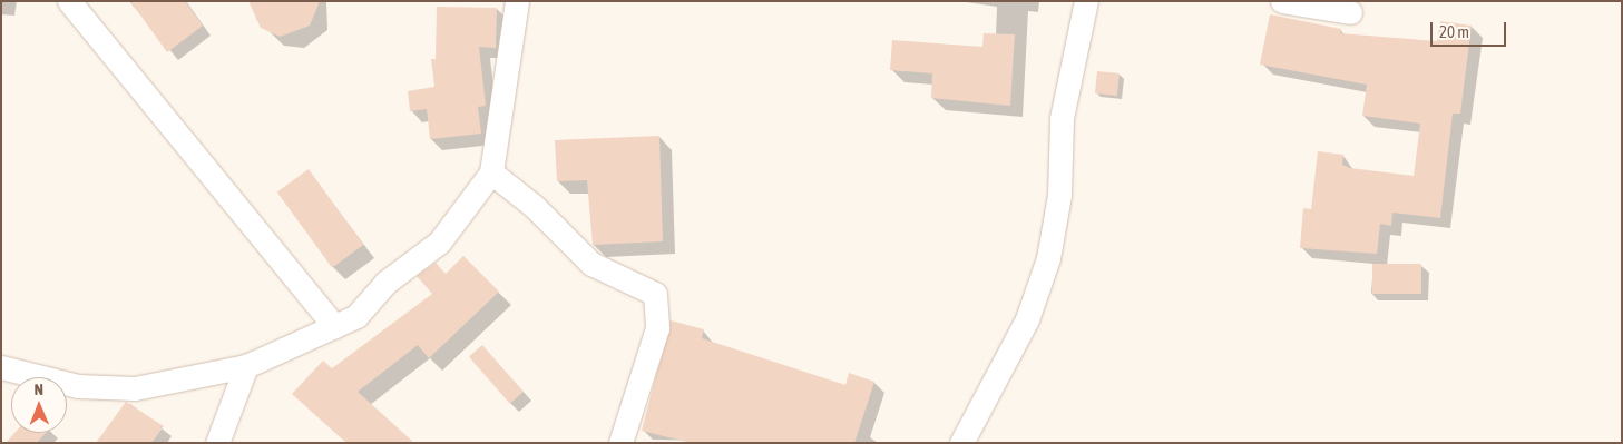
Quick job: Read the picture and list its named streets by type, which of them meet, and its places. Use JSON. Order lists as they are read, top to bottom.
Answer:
{
  "scale_bar": "20 m",
  "north": "top"
}
